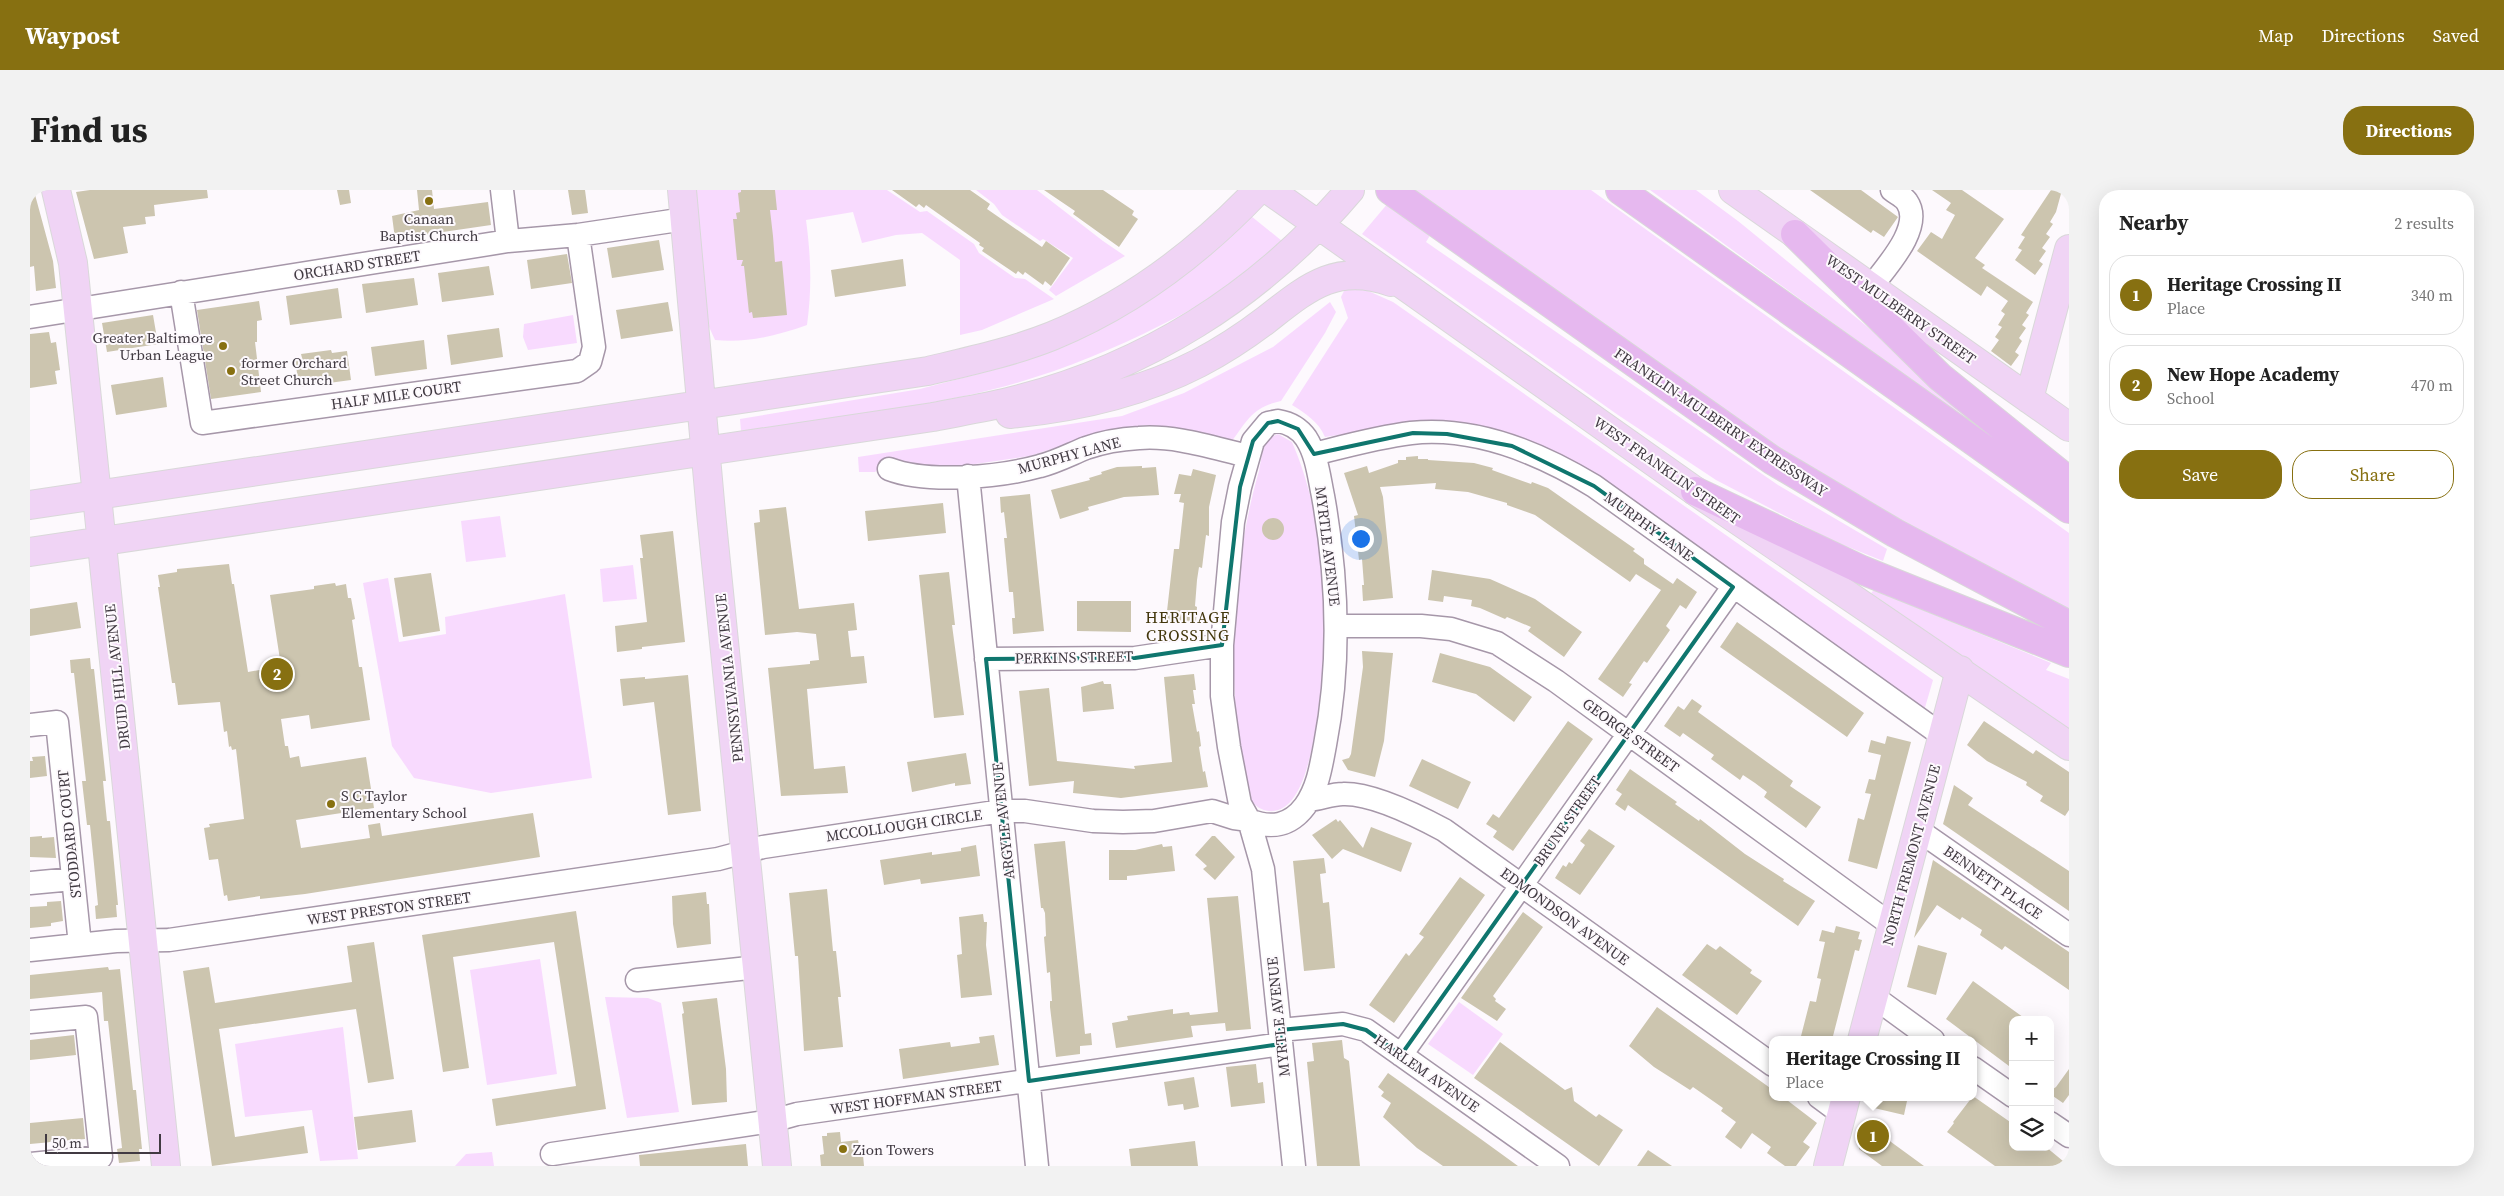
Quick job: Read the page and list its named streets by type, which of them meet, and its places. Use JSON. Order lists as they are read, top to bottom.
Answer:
{
  "streets": {
    "highway": ["FRANKLIN-MULBERRY EXPRESSWAY"],
    "main road": [
      "WEST MULBERRY STREET",
      "WEST FRANKLIN STREET",
      "DRUID HILL AVENUE",
      "PENNSYLVANIA AVENUE",
      "NORTH FREMONT AVENUE"
    ],
    "street": [
      "ORCHARD STREET",
      "HALF MILE COURT",
      "MURPHY LANE",
      "MYRTLE AVENUE",
      "PERKINS STREET",
      "GEORGE STREET",
      "ARGYLE AVENUE",
      "BRUNE STREET",
      "MCCOLLOUGH CIRCLE",
      "STODDARD COURT",
      "BENNETT PLACE",
      "WEST PRESTON STREET",
      "EDMONDSON AVENUE",
      "HARLEM AVENUE",
      "WEST HOFFMAN STREET"
    ]
  },
  "crossings": [
    ["ORCHARD STREET", "HALF MILE COURT"],
    ["ORCHARD STREET", "DRUID HILL AVENUE"],
    ["ORCHARD STREET", "PENNSYLVANIA AVENUE"],
    ["MURPHY LANE", "MYRTLE AVENUE"],
    ["MURPHY LANE", "ARGYLE AVENUE"],
    ["MURPHY LANE", "BRUNE STREET"],
    ["MURPHY LANE", "NORTH FREMONT AVENUE"],
    ["WEST FRANKLIN STREET", "NORTH FREMONT AVENUE"],
    ["MYRTLE AVENUE", "PERKINS STREET"],
    ["MYRTLE AVENUE", "GEORGE STREET"],
    ["MYRTLE AVENUE", "MCCOLLOUGH CIRCLE"],
    ["MYRTLE AVENUE", "HARLEM AVENUE"],
    ["MYRTLE AVENUE", "WEST HOFFMAN STREET"],
    ["PERKINS STREET", "ARGYLE AVENUE"],
    ["DRUID HILL AVENUE", "WEST PRESTON STREET"],
    ["PENNSYLVANIA AVENUE", "MCCOLLOUGH CIRCLE"],
    ["PENNSYLVANIA AVENUE", "WEST PRESTON STREET"],
    ["PENNSYLVANIA AVENUE", "WEST HOFFMAN STREET"],
    ["GEORGE STREET", "BRUNE STREET"],
    ["GEORGE STREET", "NORTH FREMONT AVENUE"],
    ["ARGYLE AVENUE", "MCCOLLOUGH CIRCLE"],
    ["ARGYLE AVENUE", "WEST HOFFMAN STREET"],
    ["BRUNE STREET", "EDMONDSON AVENUE"],
    ["BRUNE STREET", "HARLEM AVENUE"],
    ["MCCOLLOUGH CIRCLE", "WEST PRESTON STREET"],
    ["STODDARD COURT", "WEST PRESTON STREET"],
    ["NORTH FREMONT AVENUE", "BENNETT PLACE"],
    ["HARLEM AVENUE", "WEST HOFFMAN STREET"]
  ],
  "districts": ["HERITAGE CROSSING"],
  "places": [
    "Canaan Baptist Church",
    "Greater Baltimore Urban League",
    "former Orchard Street Church",
    "S C Taylor Elementary School",
    "Zion Towers"
  ],
  "scale_bar": "50 m",
  "page": {
    "header": "Waypost",
    "nav": ["Map", "Directions", "Saved"],
    "title": "Find us",
    "buttons": [
      "Directions",
      ["Save", "Share"]
    ],
    "heading": ["Nearby", "2 results"],
    "list": [
      {
        "mark": "1",
        "name": "Heritage Crossing II",
        "note": "Place",
        "value": "340 m"
      },
      {
        "mark": "2",
        "name": "New Hope Academy",
        "note": "School",
        "value": "470 m"
      }
    ],
    "pins": ["2", "1"],
    "map_buttons": ["+", "−"],
    "popup": ["Heritage Crossing II", "Place"],
    "scale": "50 m"
  }
}
